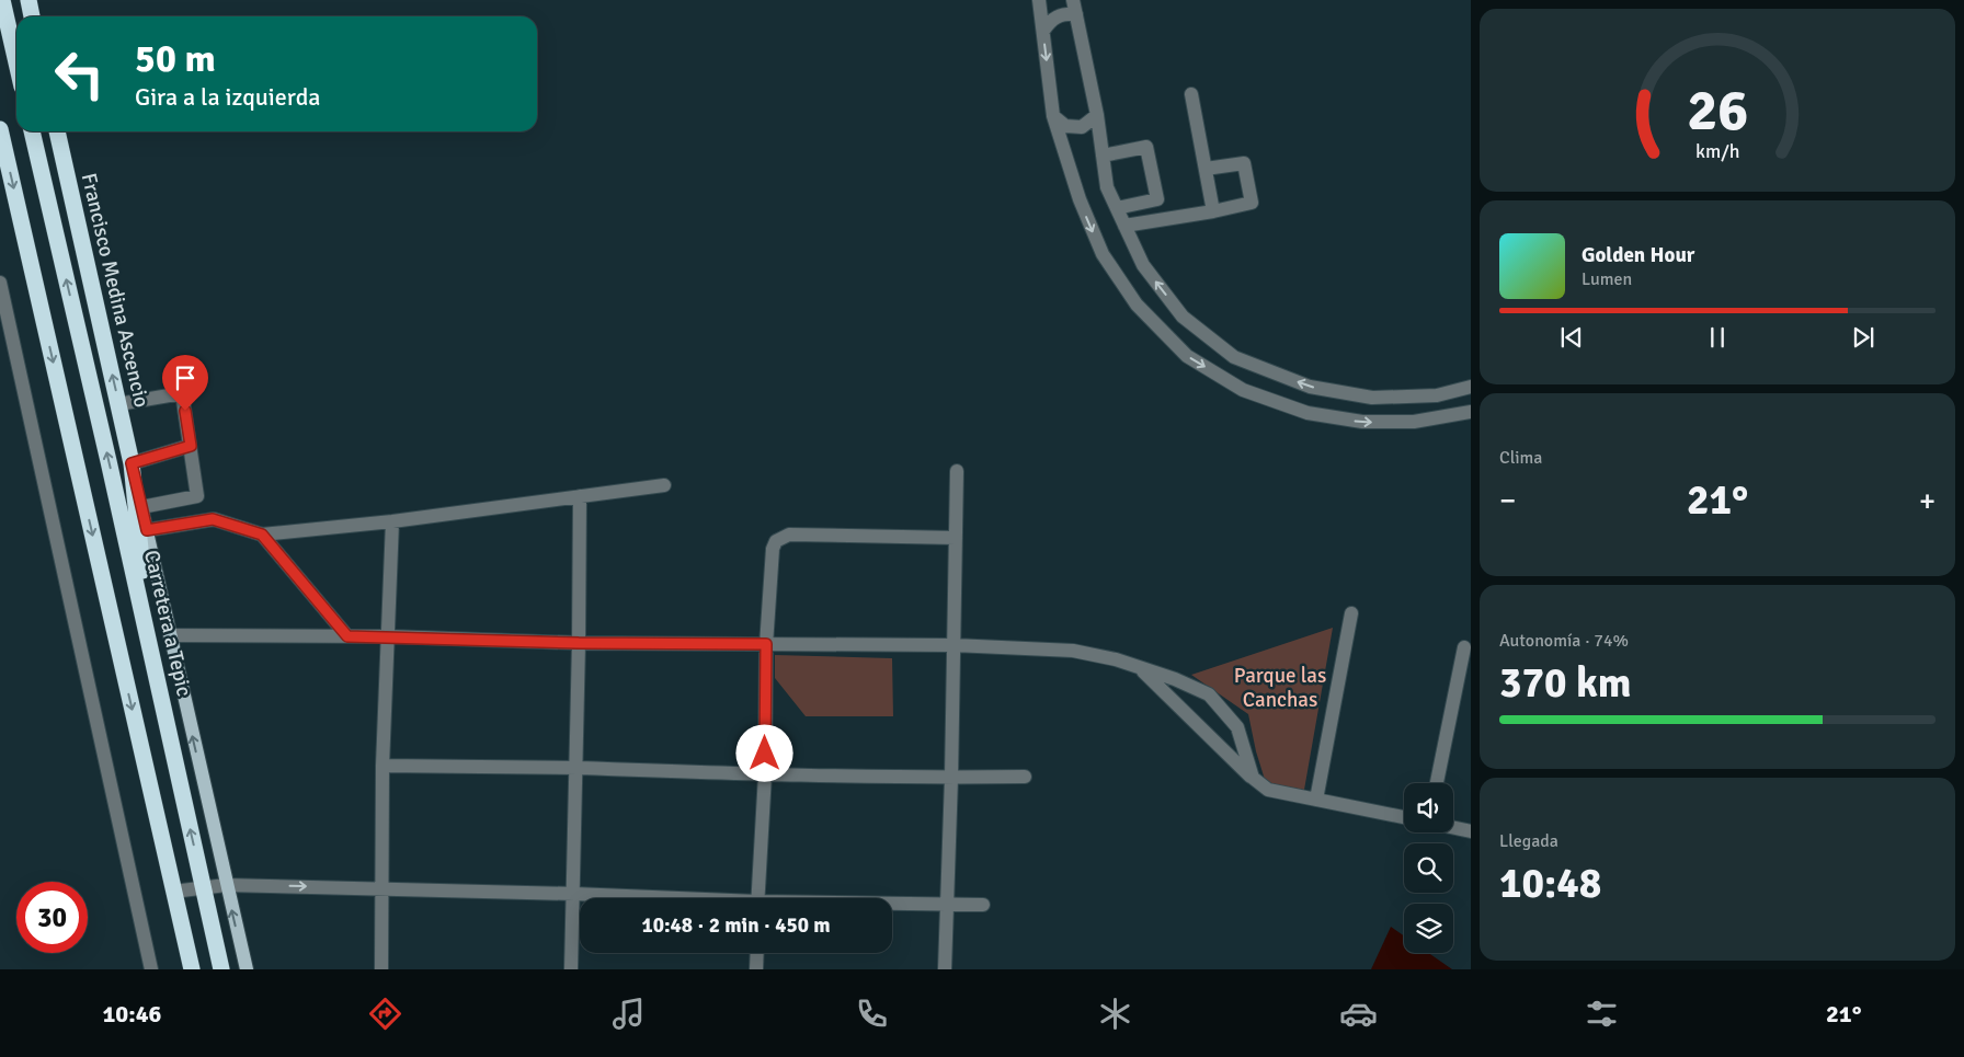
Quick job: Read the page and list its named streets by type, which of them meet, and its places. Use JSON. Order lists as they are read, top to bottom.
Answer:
{
  "streets": {
    "highway": ["Francisco Medina Ascencio", "Carretera a Tepic"]
  },
  "crossings": [
    ["Francisco Medina Ascencio", "Carretera a Tepic"]
  ],
  "parks": ["Parque las Canchas"],
  "page": {
    "turn": ["50 m", "Gira a la izquierda"],
    "song": ["Golden Hour", "Lumen"],
    "tile": [
      "Clima",
      ["Autonomía · 74%", "370 km"],
      ["Llegada", "10:48"]
    ],
    "heat": ["−", "21°", "+"],
    "limit": "30",
    "trip": "10:48 · 2 min · 450 m",
    "tabs": ["10:46", "21°"],
    "gauge": ["26", "km/h"]
  }
}
